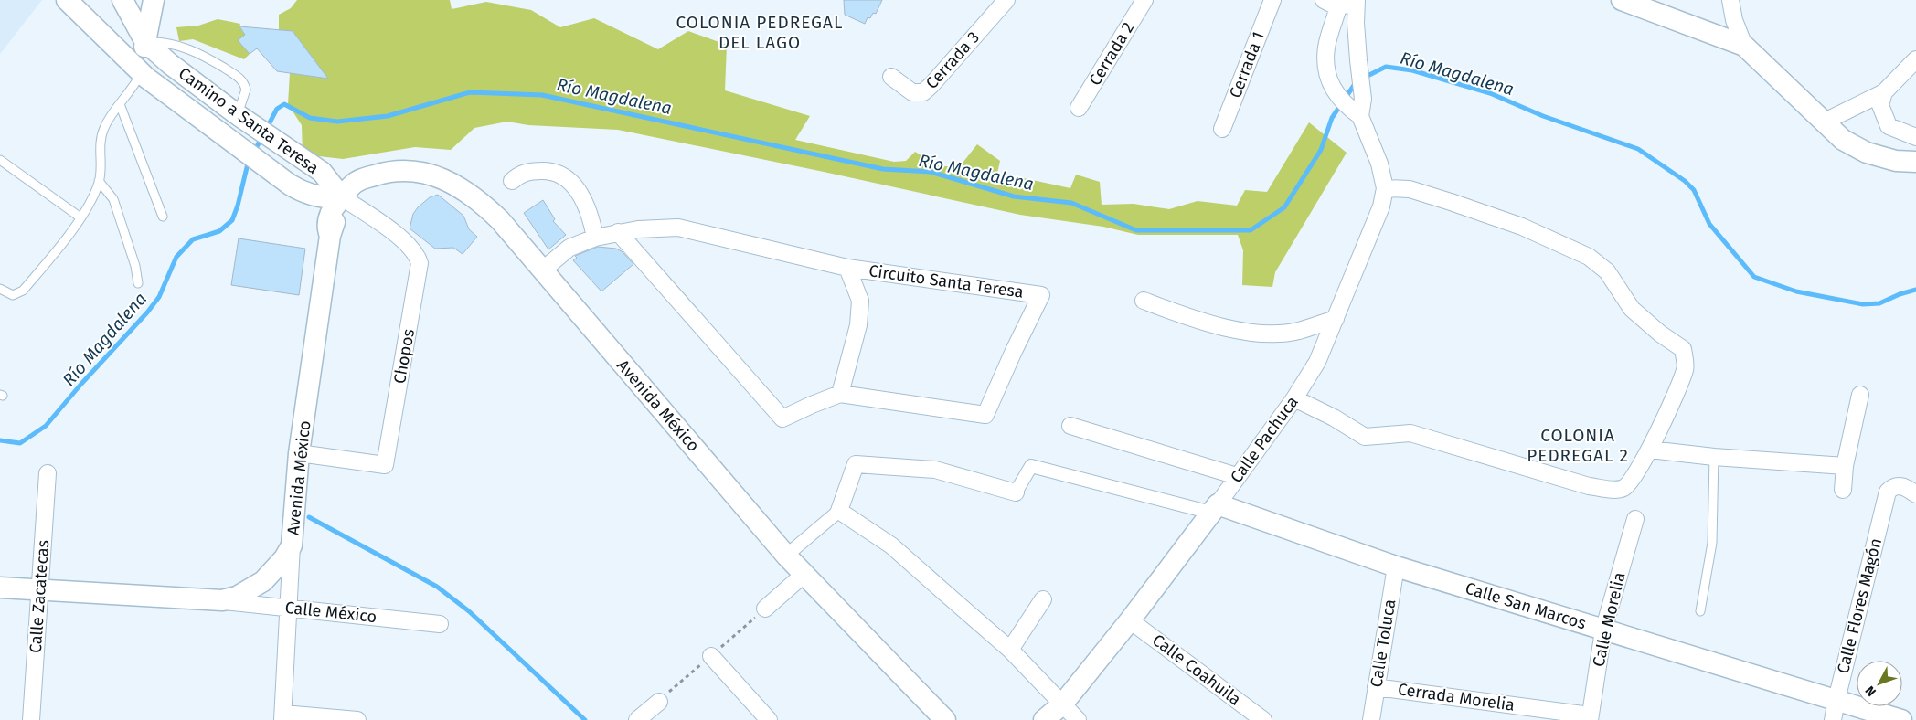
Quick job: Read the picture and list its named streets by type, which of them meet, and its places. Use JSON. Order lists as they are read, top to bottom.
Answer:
{
  "streets": {
    "street": [
      "Cerrada 2",
      "Cerrada 3",
      "Cerrada 1",
      "Camino a Santa Teresa",
      "Circuito Santa Teresa",
      "Chopos",
      "Avenida México",
      "Calle Pachuca",
      "Calle Zacatecas",
      "Calle San Marcos",
      "Calle Flores Magón",
      "Calle México",
      "Calle Morelia",
      "Calle Toluca",
      "Calle Coahuila",
      "Cerrada Morelia"
    ]
  },
  "crossings": [
    ["Camino a Santa Teresa", "Chopos"],
    ["Camino a Santa Teresa", "Avenida México"],
    ["Circuito Santa Teresa", "Avenida México"],
    ["Chopos", "Avenida México"],
    ["Avenida México", "Calle Zacatecas"],
    ["Avenida México", "Calle México"],
    ["Calle Pachuca", "Calle San Marcos"],
    ["Calle Pachuca", "Calle Coahuila"],
    ["Calle San Marcos", "Calle Flores Magón"],
    ["Calle San Marcos", "Calle Morelia"],
    ["Calle San Marcos", "Calle Toluca"],
    ["Calle Morelia", "Cerrada Morelia"],
    ["Calle Toluca", "Cerrada Morelia"]
  ],
  "districts": ["COLONIA PEDREGAL DEL LAGO", "COLONIA PEDREGAL 2"],
  "water": ["Río Magdalena"],
  "north": "bottom left"
}
